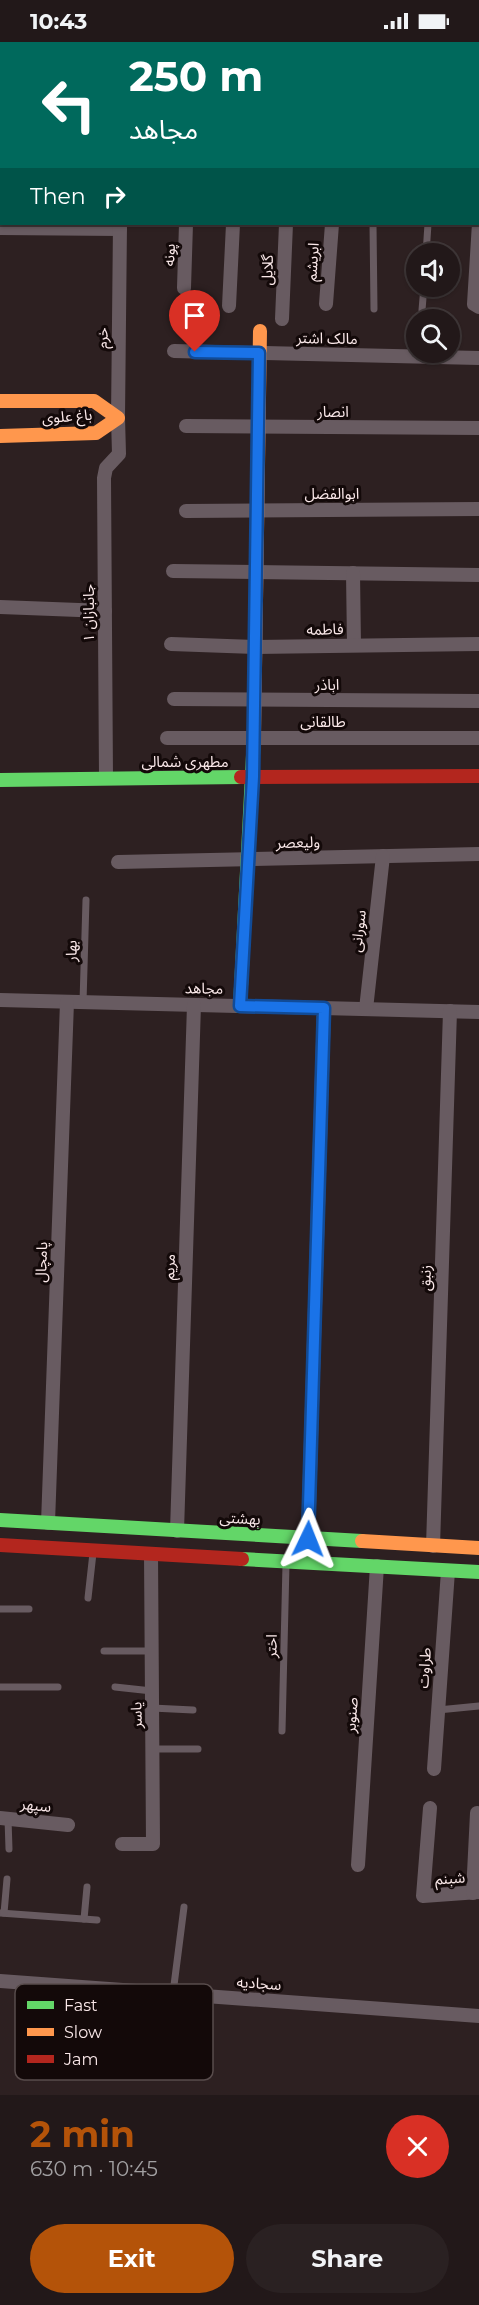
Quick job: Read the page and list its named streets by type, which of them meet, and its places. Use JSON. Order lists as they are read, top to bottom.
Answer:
{
  "streets": {
    "street": [
      "پونه",
      "ابریشم",
      "گلایل",
      "خرم",
      "مالک اشتر",
      "انصار",
      "باغ علوی",
      "ابوالفضل",
      "جانبازان ۱",
      "فاطمه",
      "اباذر",
      "طالقانی",
      "مطهری شمالی",
      "ولیعصر",
      "سورانی",
      "مجاهد",
      "پامچال",
      "مریم",
      "زنبق",
      "بهشتی",
      "طراوت",
      "یاسر",
      "صنوبر",
      "سپهر",
      "شبنم",
      "سجادیه"
    ],
    "lane": ["بهار", "اختر"]
  },
  "crossings": [
    ["خرم", "باغ علوی"],
    ["خرم", "جانبازان ۱"],
    ["جانبازان ۱", "مطهری شمالی"],
    ["ولیعصر", "سورانی"],
    ["سورانی", "مجاهد"],
    ["بهار", "مجاهد"],
    ["مجاهد", "پامچال"],
    ["مجاهد", "مریم"],
    ["مجاهد", "زنبق"],
    ["پامچال", "بهشتی"],
    ["مریم", "بهشتی"],
    ["زنبق", "بهشتی"]
  ],
  "legend": ["Fast", "Slow", "Jam"],
  "page": {
    "status": "10:43",
    "turn": ["250 m", "مجاهد"],
    "then": "Then",
    "heading": ["2 min", "630 m · 10:45"],
    "buttons": ["Exit", "Share"]
  }
}
